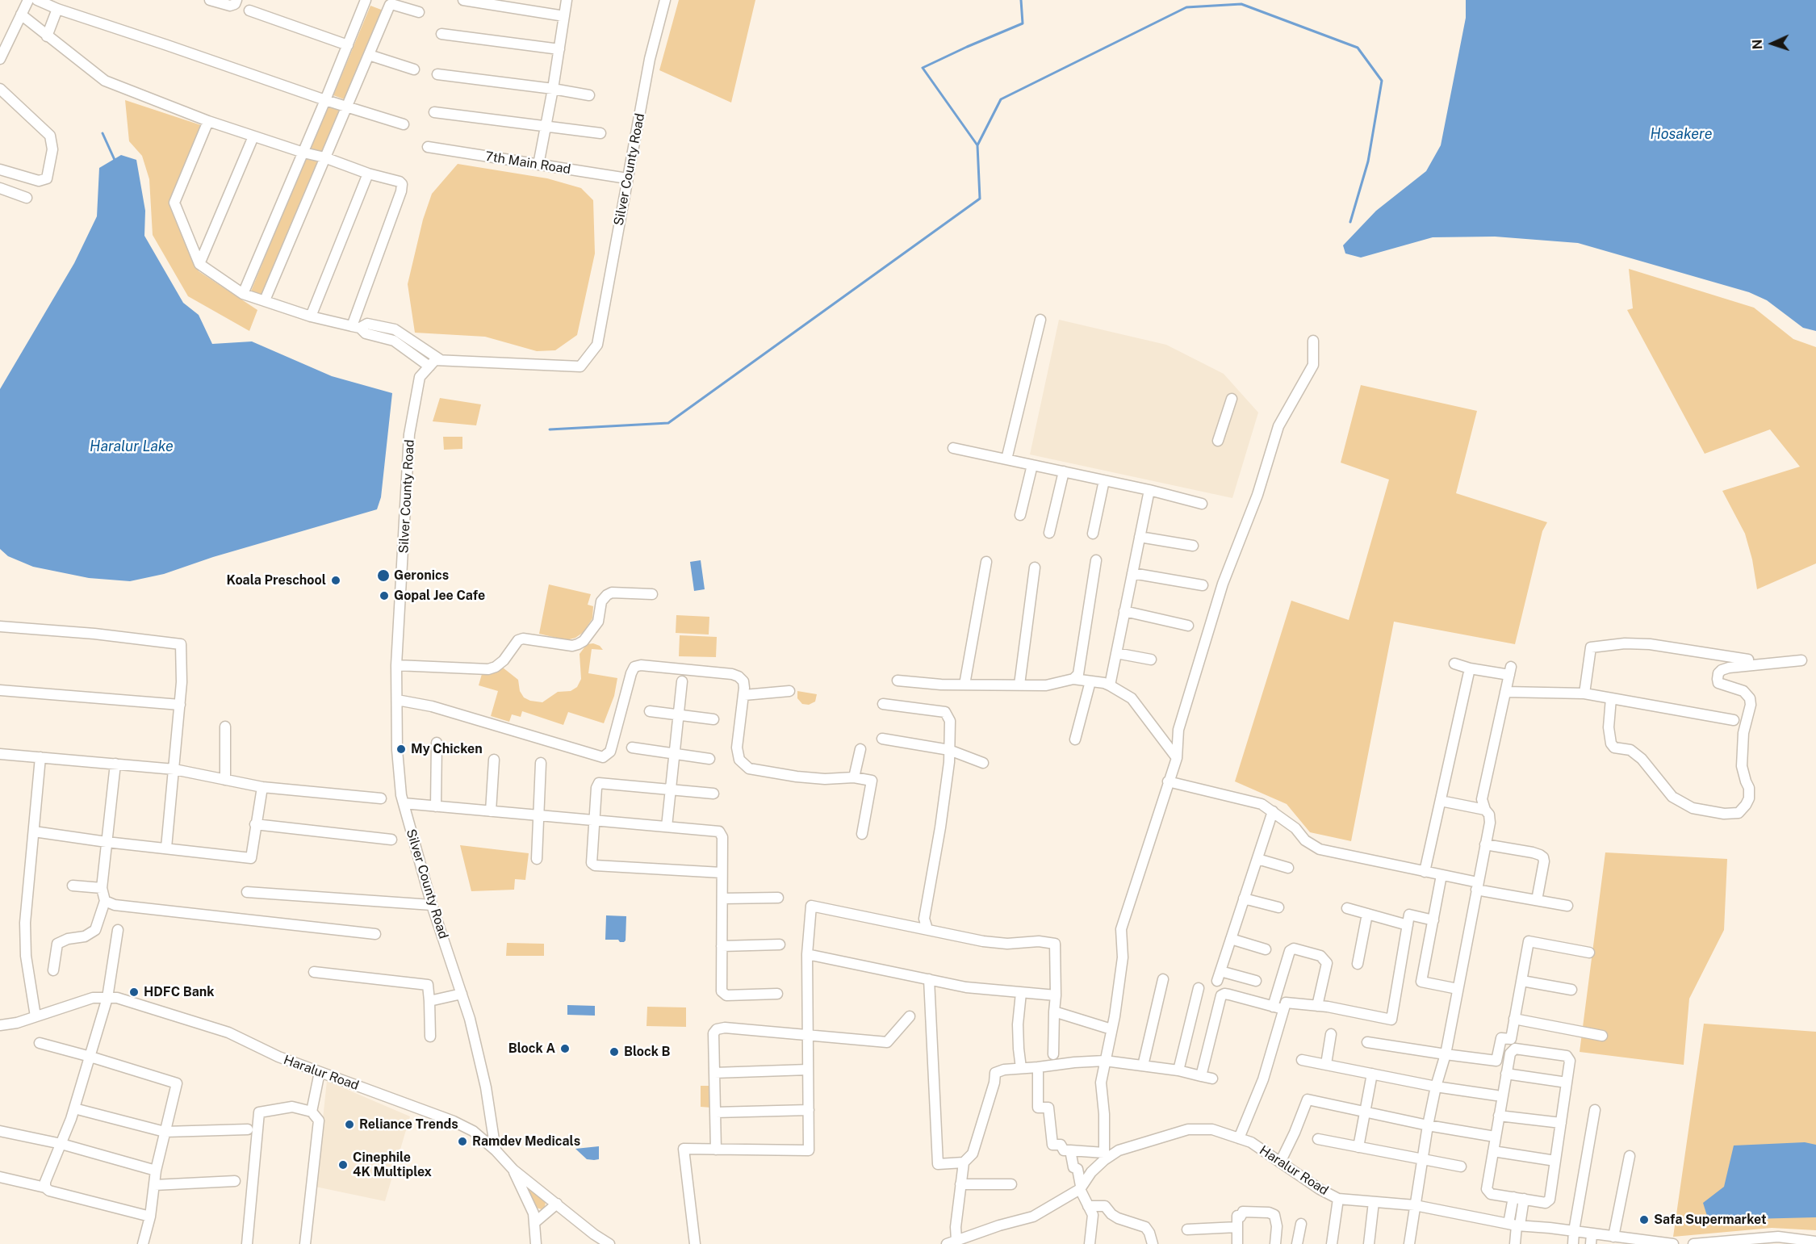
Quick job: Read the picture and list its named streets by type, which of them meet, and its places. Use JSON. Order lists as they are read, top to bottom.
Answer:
{
  "streets": {
    "street": ["7th Main Road", "Silver County Road", "Haralur Road"]
  },
  "crossings": [
    ["7th Main Road", "Silver County Road"],
    ["Silver County Road", "Haralur Road"]
  ],
  "water": ["Hosakere", "Haralur Lake"],
  "places": [
    "Geronics",
    "Koala Preschool",
    "Gopal Jee Cafe",
    "My Chicken",
    "HDFC Bank",
    "Block A",
    "Block B",
    "Reliance Trends",
    "Ramdev Medicals",
    "Cinephile 4K Multiplex",
    "Safa Supermarket"
  ],
  "north": "left"
}
